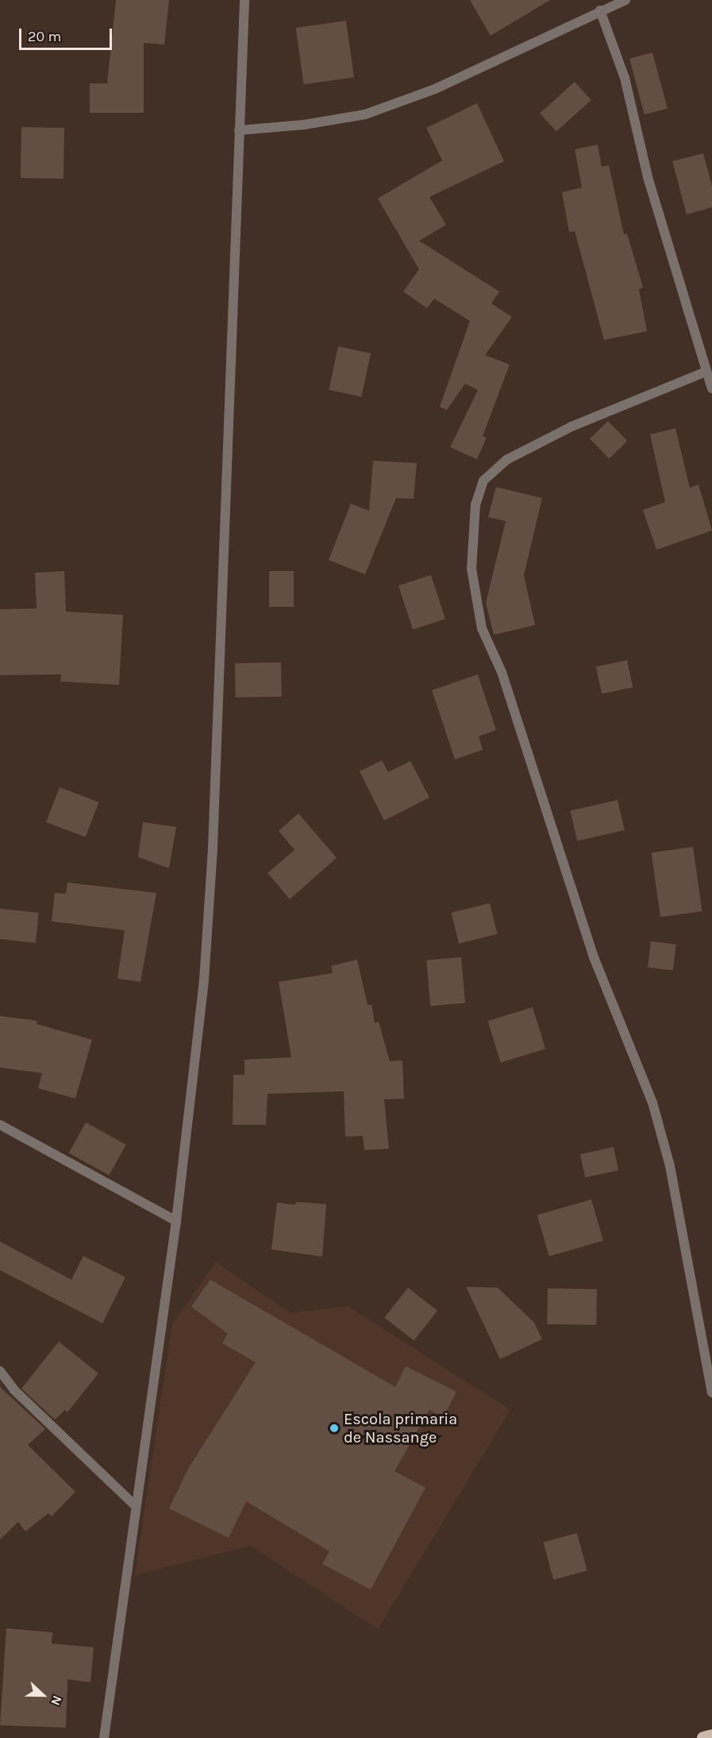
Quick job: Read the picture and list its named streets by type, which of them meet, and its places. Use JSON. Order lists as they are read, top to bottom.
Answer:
{
  "places": ["Escola primaria de Nassange"],
  "scale_bar": "20 m",
  "north": "right"
}
